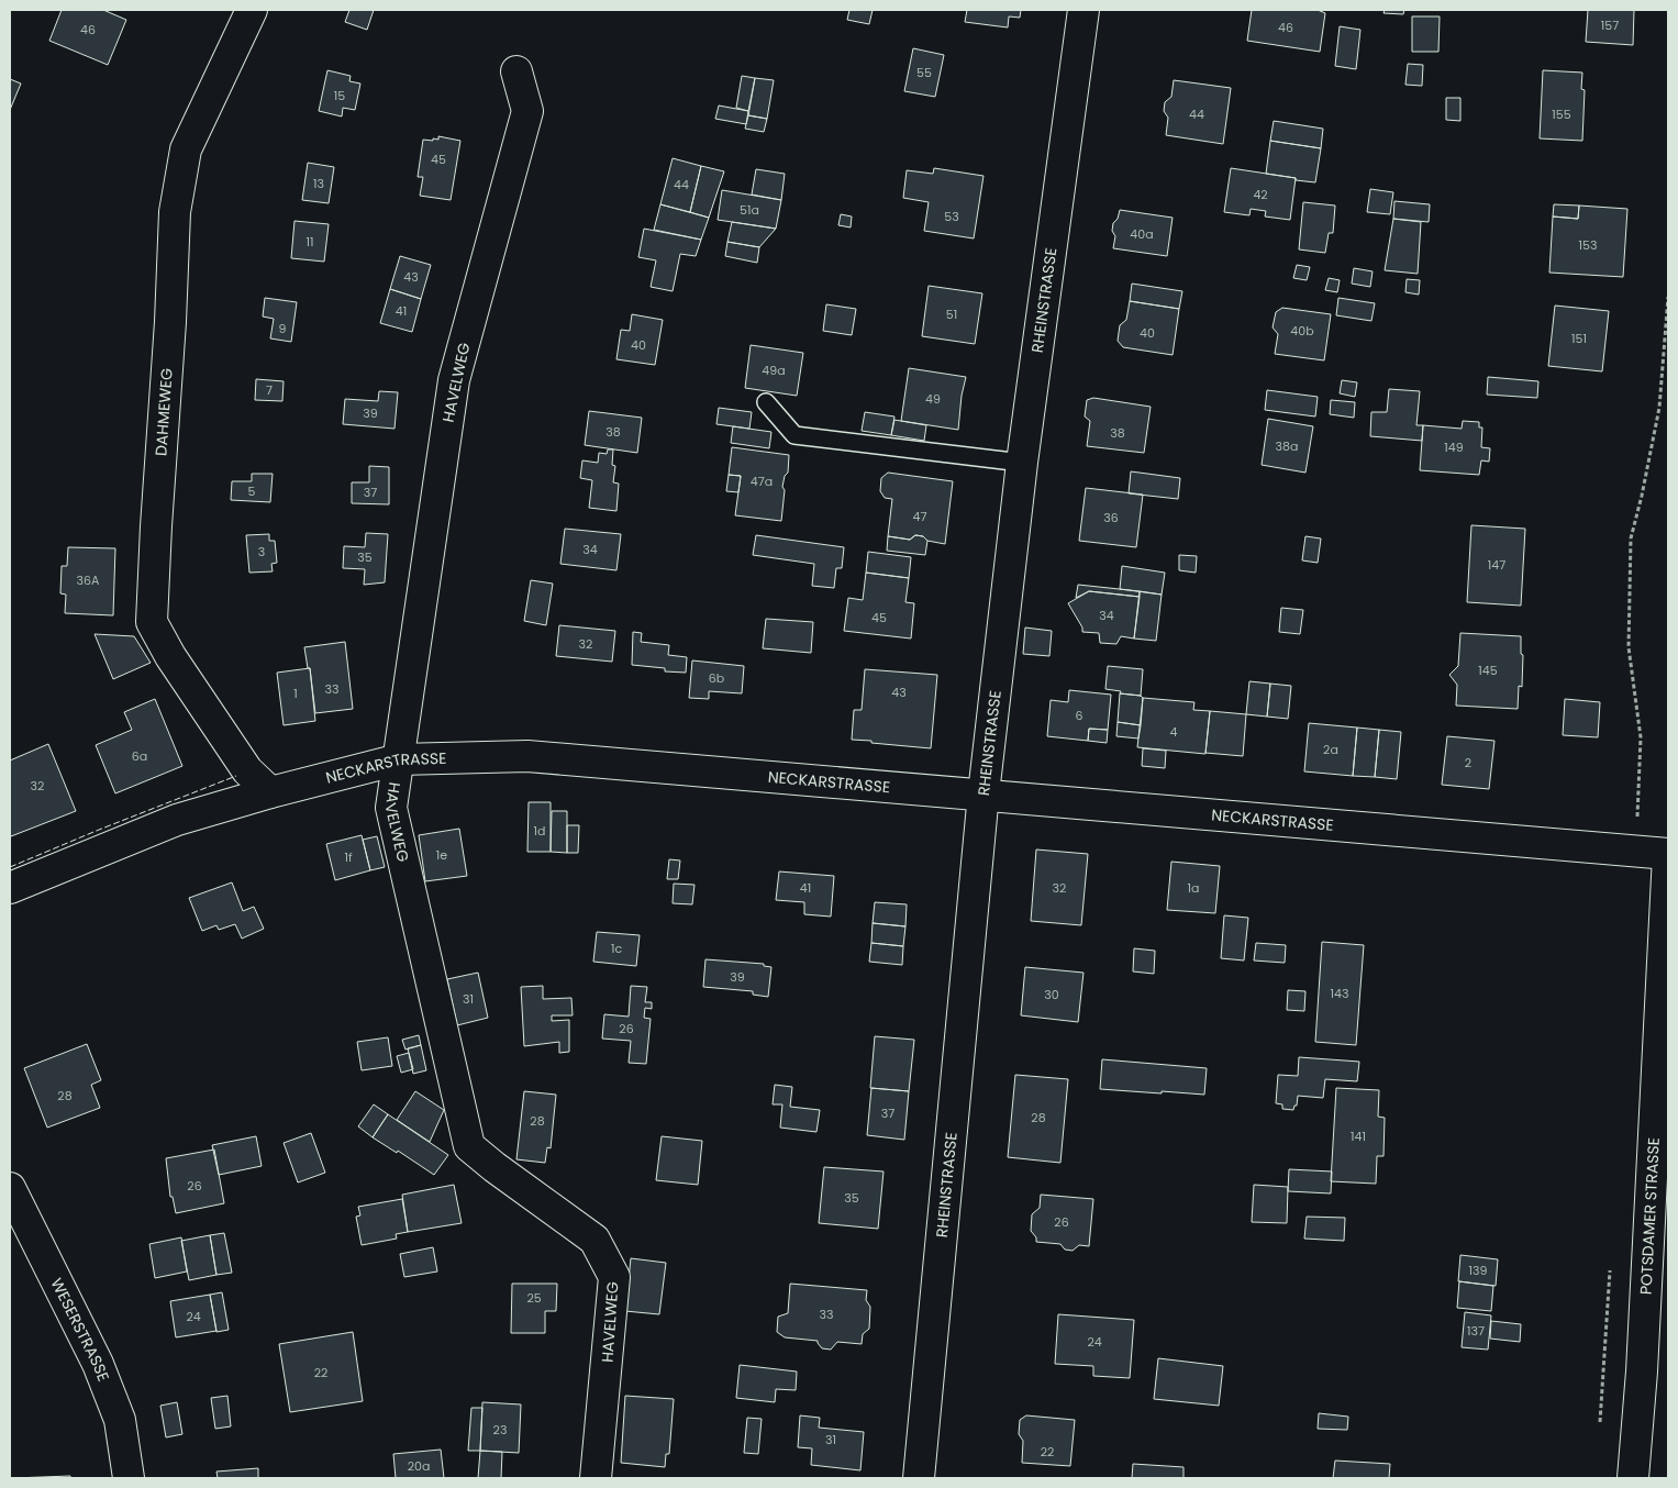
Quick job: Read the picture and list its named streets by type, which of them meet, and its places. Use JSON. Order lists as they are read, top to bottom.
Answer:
{
  "streets": {
    "street": [
      "RHEINSTRASSE",
      "HAVELWEG",
      "DAHMEWEG",
      "NECKARSTRASSE",
      "POTSDAMER STRASSE",
      "WESERSTRASSE"
    ]
  },
  "crossings": [
    ["RHEINSTRASSE", "NECKARSTRASSE"],
    ["HAVELWEG", "NECKARSTRASSE"],
    ["DAHMEWEG", "NECKARSTRASSE"],
    ["NECKARSTRASSE", "POTSDAMER STRASSE"]
  ],
  "house_numbers": [
    "157",
    "46",
    "46",
    "55",
    "15",
    "44",
    "155",
    "45",
    "13",
    "44",
    "42",
    "51a",
    "53",
    "40a",
    "11",
    "153",
    "43",
    "41",
    "51",
    "9",
    "40b",
    "40",
    "151",
    "40",
    "49a",
    "7",
    "49",
    "39",
    "38",
    "38",
    "38a",
    "149",
    "47a",
    "5",
    "37",
    "47",
    "36",
    "34",
    "3",
    "35",
    "147",
    "36A",
    "34",
    "45",
    "32",
    "145",
    "6b",
    "33",
    "43",
    "1",
    "6",
    "4",
    "2a",
    "6a",
    "2",
    "32",
    "1d",
    "1e",
    "1f",
    "41",
    "32",
    "1a",
    "1c",
    "39",
    "143",
    "30",
    "31",
    "26",
    "28",
    "37",
    "28",
    "28",
    "141",
    "26",
    "35",
    "26",
    "139",
    "25",
    "33",
    "24",
    "137",
    "24",
    "22",
    "23",
    "31",
    "22",
    "20a"
  ]
}
